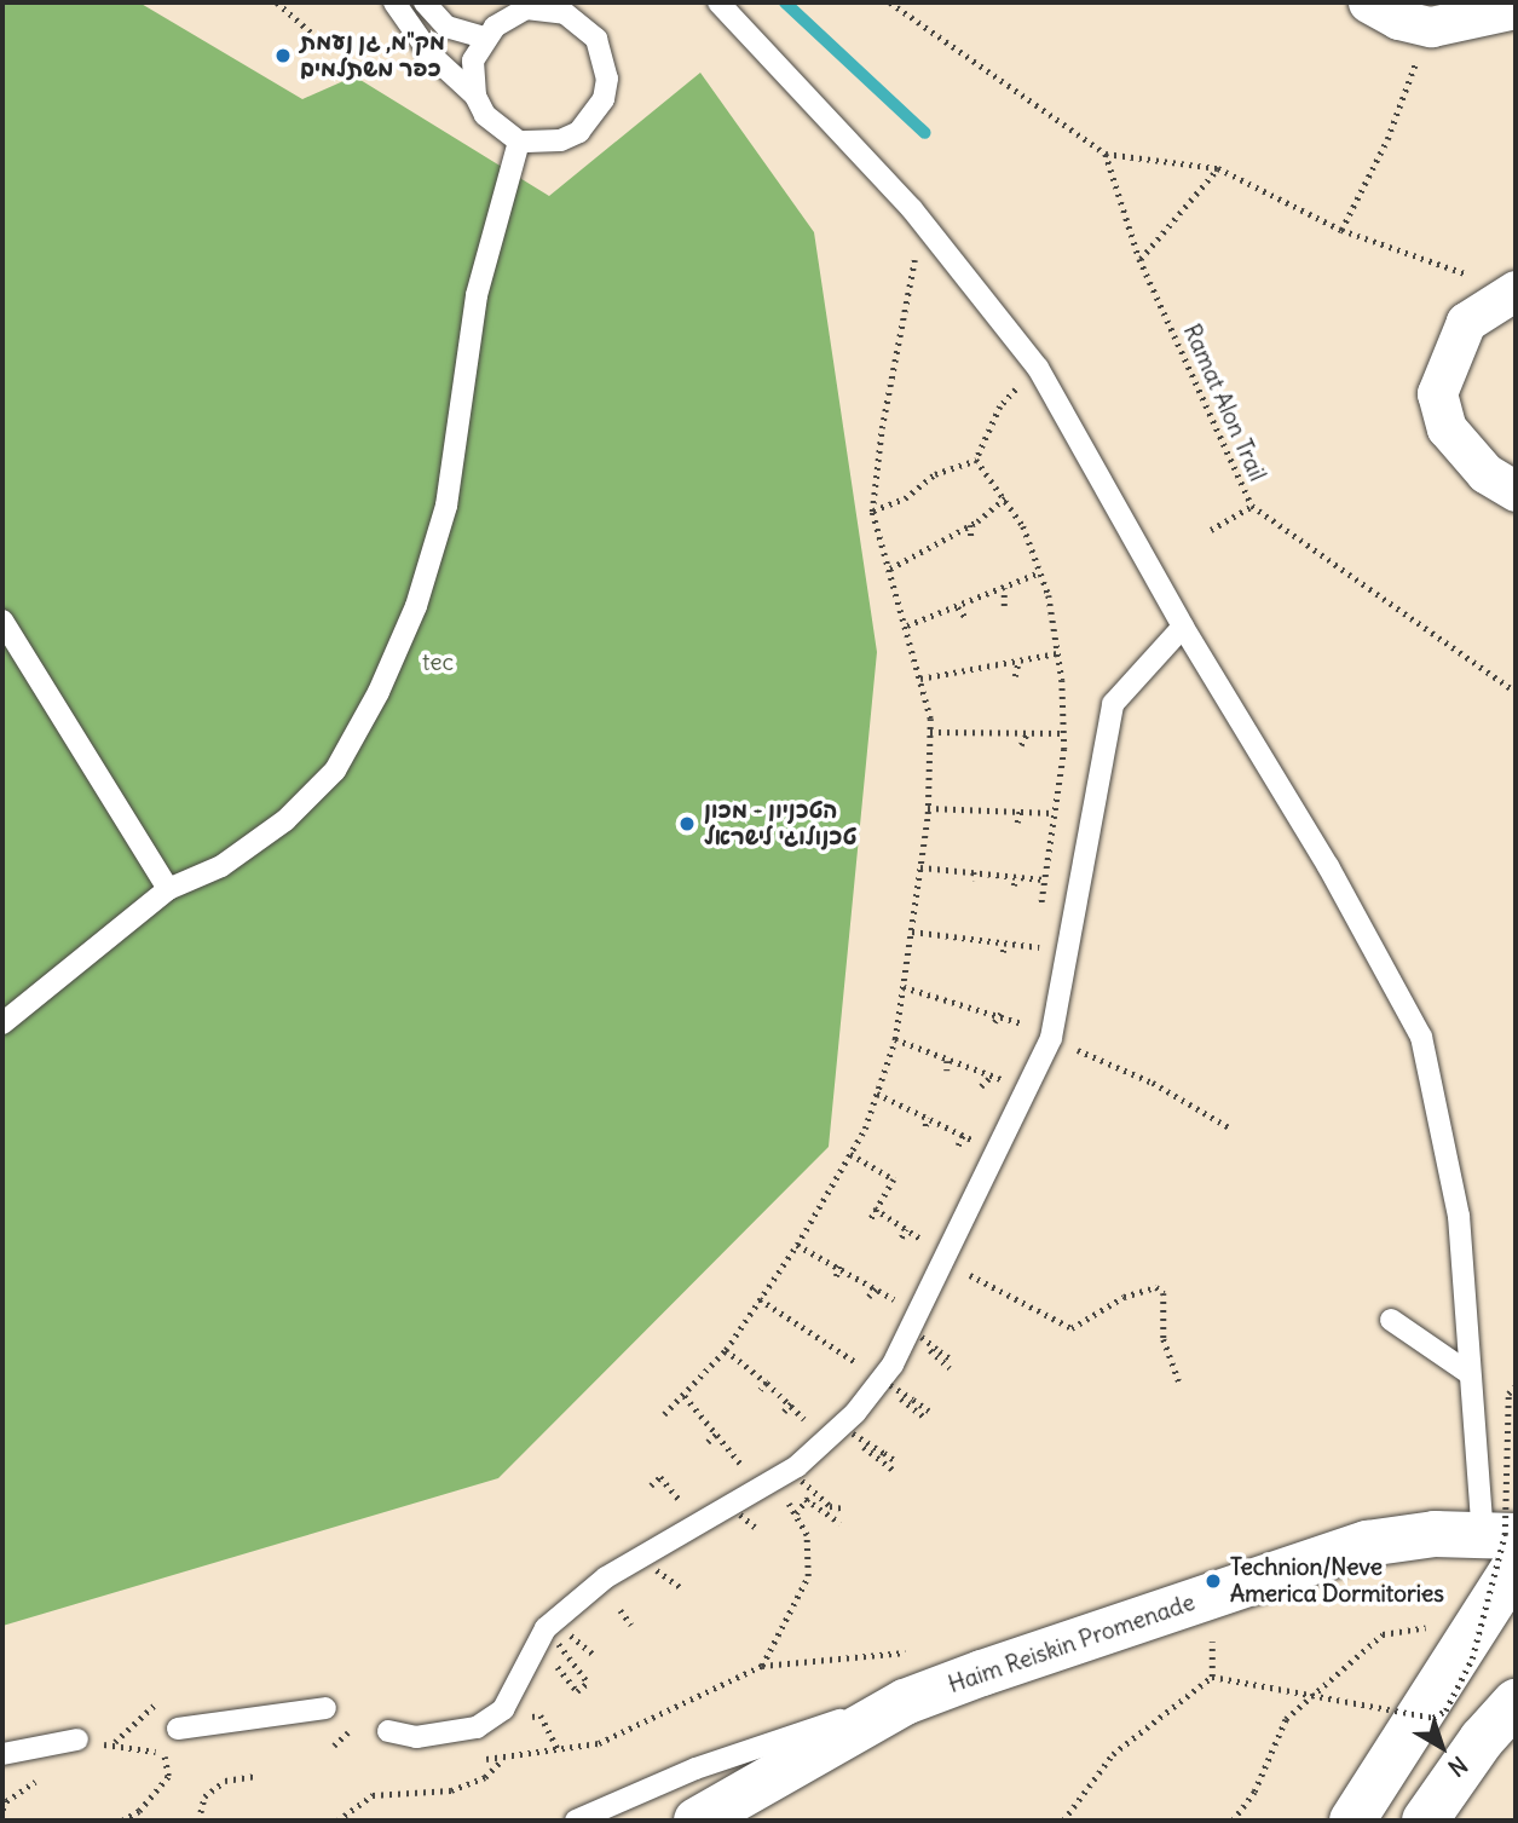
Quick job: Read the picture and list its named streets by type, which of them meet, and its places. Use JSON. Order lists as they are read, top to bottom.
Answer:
{
  "streets": {
    "street": ["Haim Reiskin Promenade"],
    "path": ["Ramat Alon Trail"]
  },
  "parks": ["tec"],
  "places": ["מק\"מ, גן נעמת כפר משתלמים", "הטכניון - מכון טכנולוגי לישראל", "Technion/Neve America Dormitories"],
  "north": "bottom right"
}
